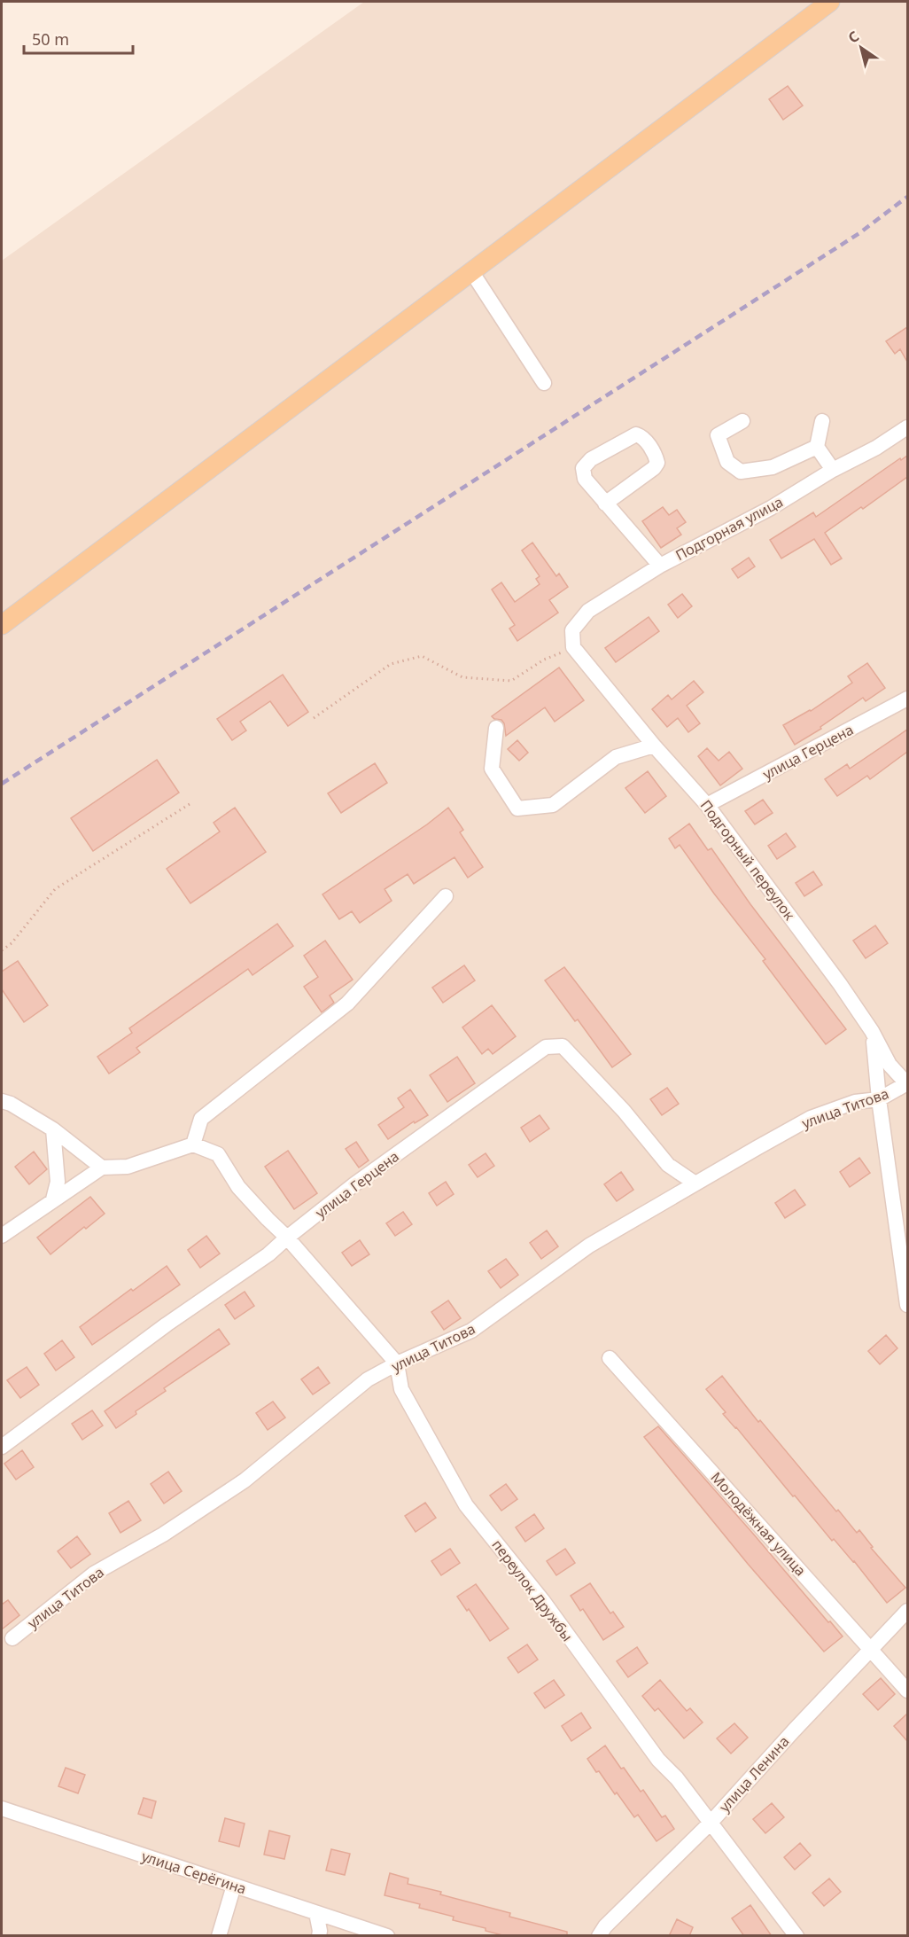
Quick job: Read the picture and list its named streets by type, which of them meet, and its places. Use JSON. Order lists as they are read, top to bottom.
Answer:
{
  "streets": {
    "street": [
      "Подгорная улица",
      "улица Герцена",
      "Подгорный переулок",
      "улица Титова",
      "Молодёжная улица",
      "переулок Дружбы",
      "улица Ленина",
      "улица Серёгина"
    ]
  },
  "crossings": [
    ["Подгорная улица", "Подгорный переулок"],
    ["улица Герцена", "Подгорный переулок"],
    ["улица Герцена", "улица Титова"],
    ["Подгорный переулок", "улица Титова"],
    ["улица Титова", "переулок Дружбы"],
    ["Молодёжная улица", "улица Ленина"],
    ["переулок Дружбы", "улица Ленина"]
  ],
  "scale_bar": "50 m",
  "north": "top left"
}
